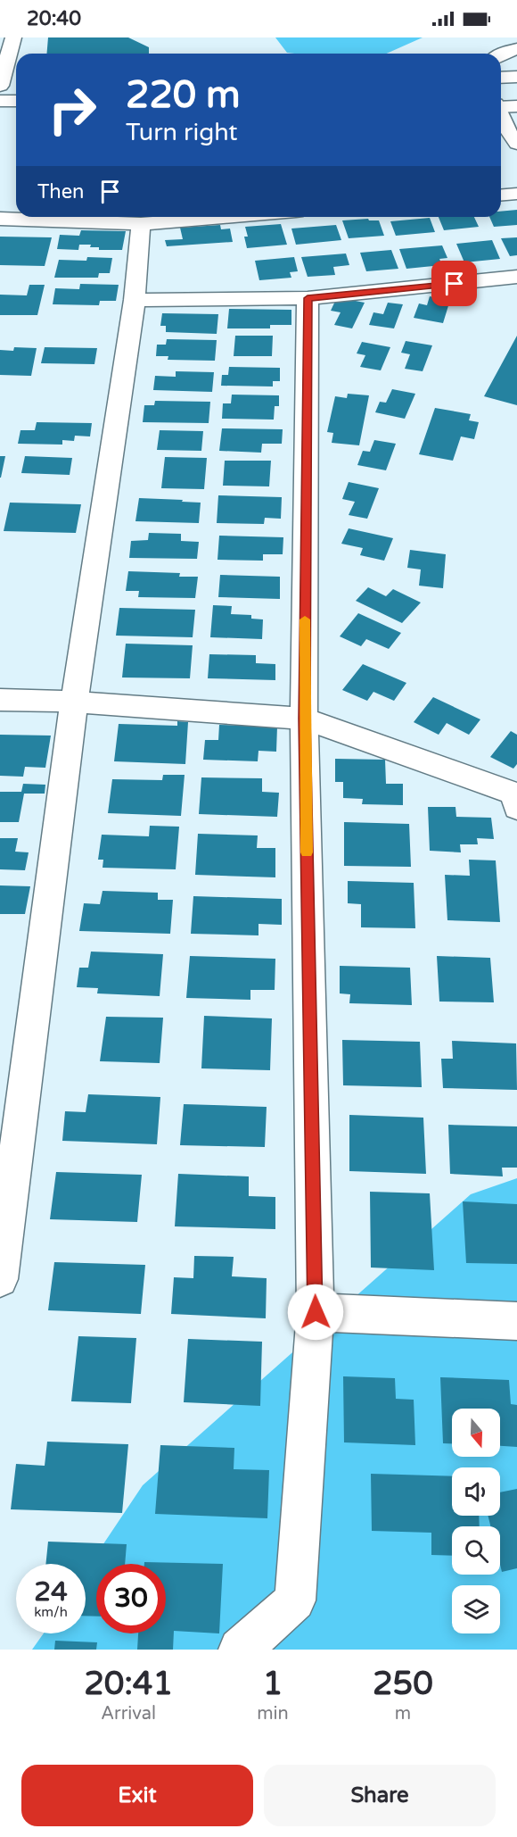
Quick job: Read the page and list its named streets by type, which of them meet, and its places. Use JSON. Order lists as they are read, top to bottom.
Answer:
{
  "north": "bottom",
  "page": {
    "status": "20:40",
    "turn": ["220 m", "Turn right"],
    "then": "Then",
    "speed": "24 km/h",
    "limit": "30",
    "eta": [
      "20:41",
      "Arrival",
      "1",
      "min",
      "250",
      "m"
    ],
    "buttons": ["Exit", "Share"]
  }
}
